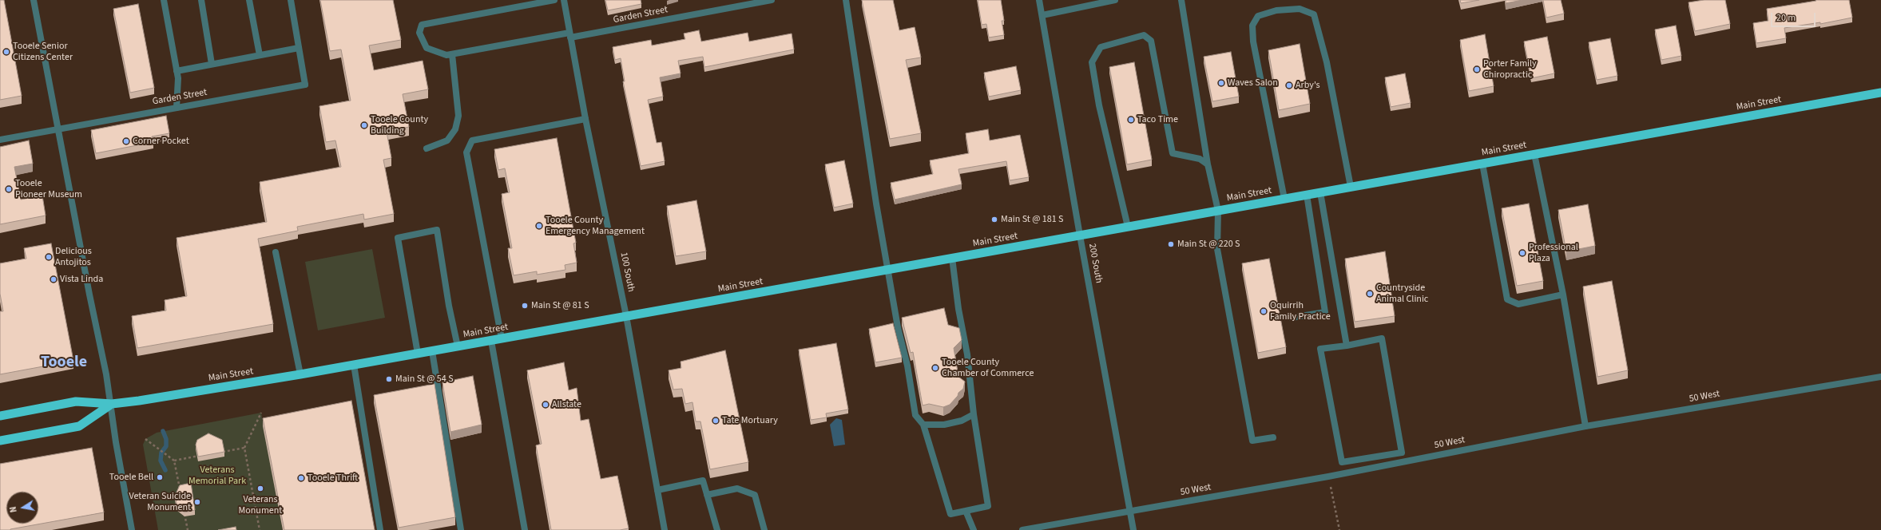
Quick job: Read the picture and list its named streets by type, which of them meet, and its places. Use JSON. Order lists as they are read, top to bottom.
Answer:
{
  "streets": {
    "highway": ["Main Street"],
    "street": [
      "Garden Street",
      "200 South",
      "100 South",
      "50 West"
    ]
  },
  "crossings": [
    ["Garden Street", "100 South"],
    ["Main Street", "200 South"],
    ["Main Street", "100 South"],
    ["200 South", "50 West"]
  ],
  "districts": ["Tooele"],
  "parks": ["Veterans Memorial Park"],
  "places": [
    "Tooele Senior Citizens Center",
    "Porter Family Chiropractic",
    "Waves Salon",
    "Arby's",
    "Taco Time",
    "Tooele County Building",
    "Corner Pocket",
    "Tooele Pioneer Museum",
    "Main St @ 181 S",
    "Tooele County Emergency Management",
    "Main St @ 220 S",
    "Professional Plaza",
    "Delicious Antojitos",
    "Vista Linda",
    "Countryside Animal Clinic",
    "Main St @ 81 S",
    "Oquirrih Family Practice",
    "Tooele County Chamber of Commerce",
    "Main St @ 54 S",
    "Allstate",
    "Tate Mortuary",
    "Tooele Bell",
    "Tooele Thrift",
    "Veterans Monument",
    "Veteran Suicide Monument"
  ],
  "scale_bar": "20 m",
  "north": "left"
}
